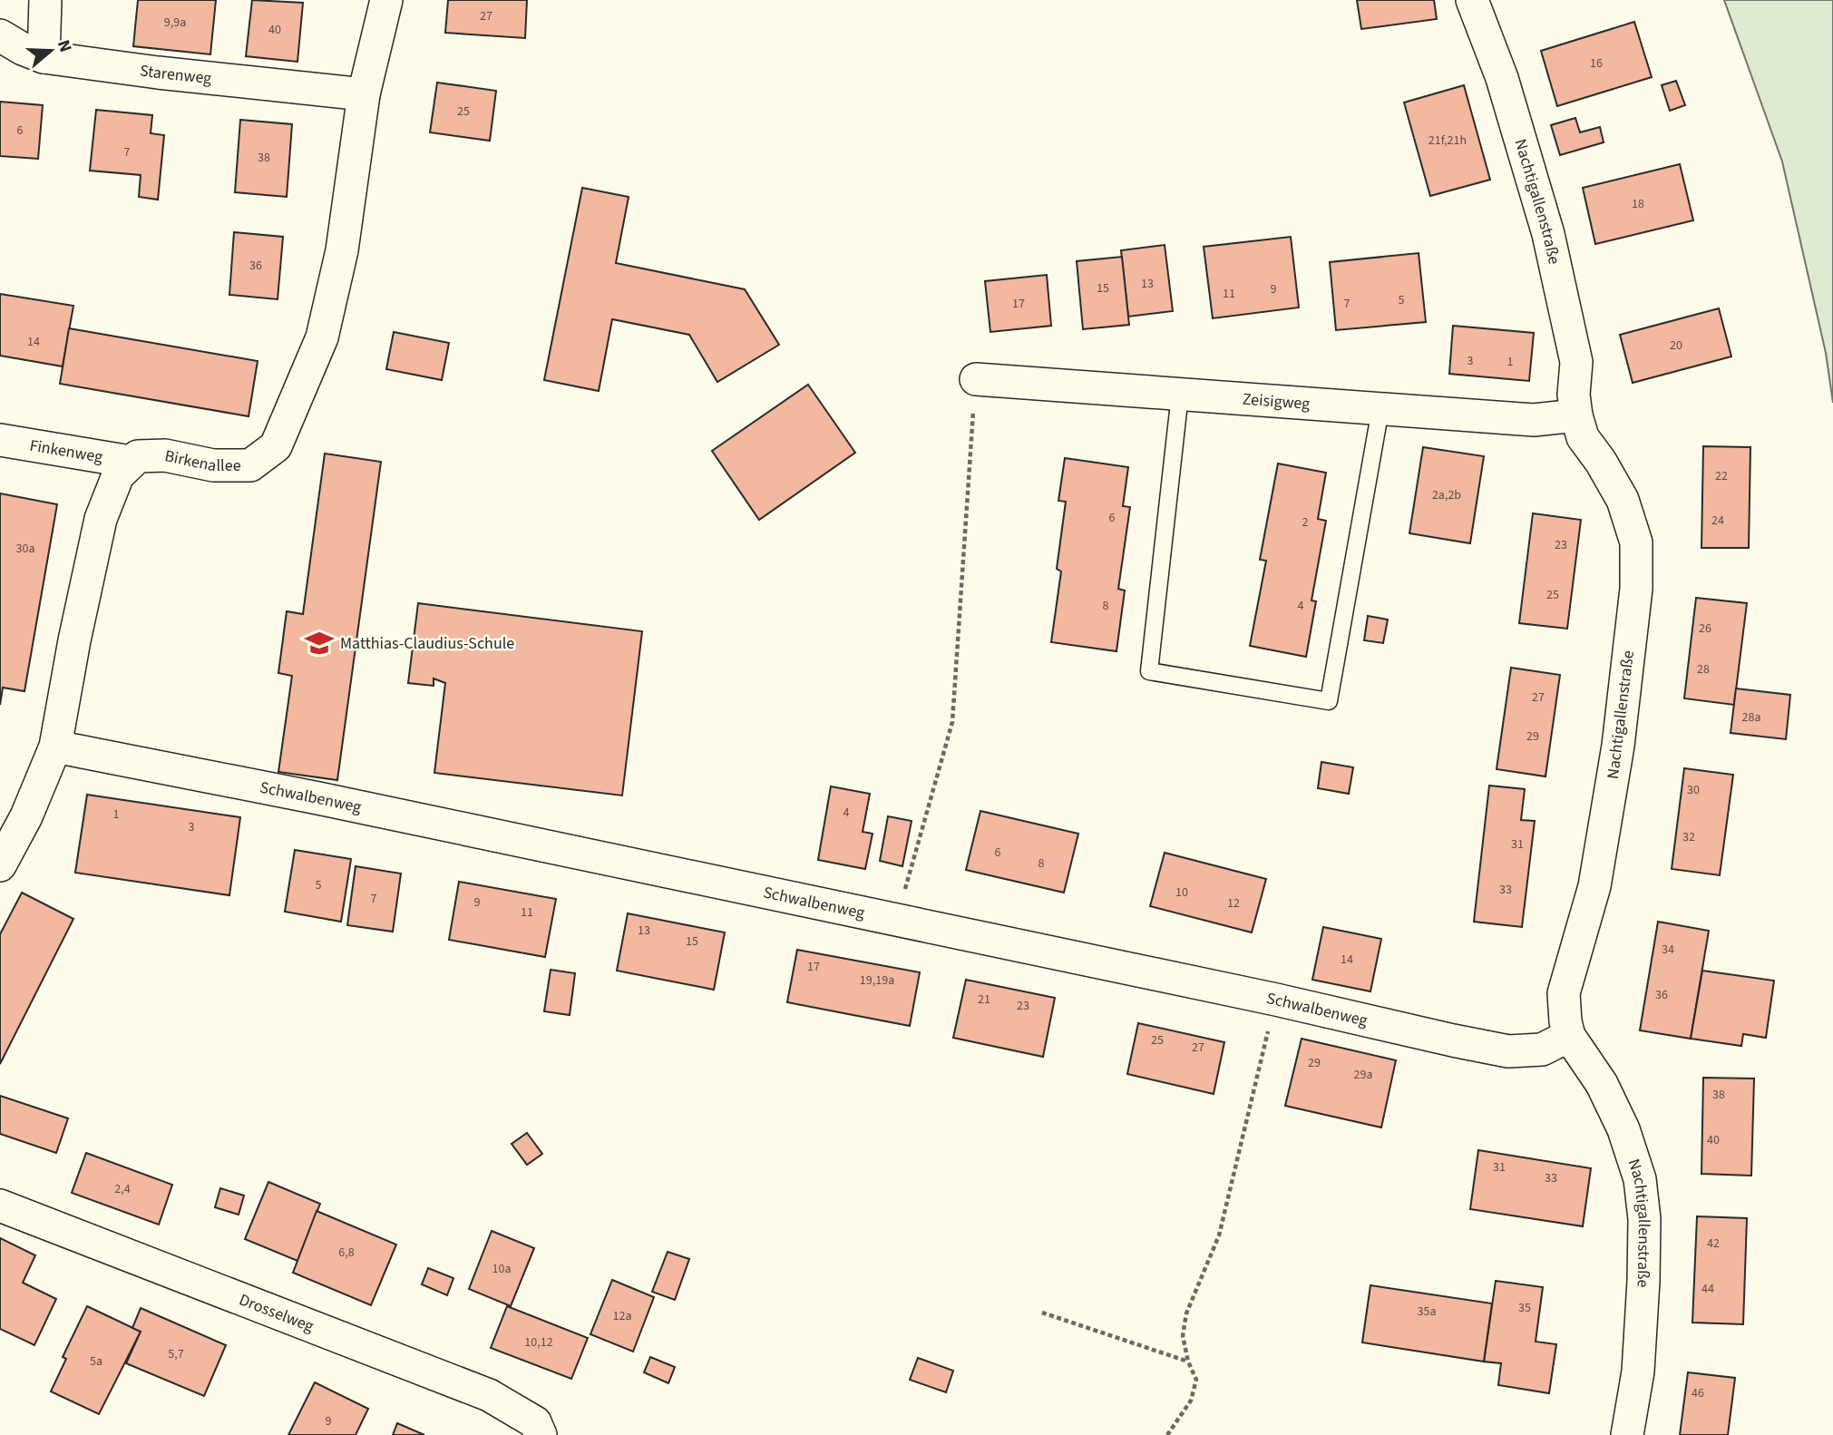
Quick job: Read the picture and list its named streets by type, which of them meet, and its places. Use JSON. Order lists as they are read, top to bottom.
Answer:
{
  "streets": {
    "street": [
      "Starenweg",
      "Nachtigallenstraße",
      "Zeisigweg",
      "Finkenweg",
      "Birkenallee",
      "Schwalbenweg",
      "Drosselweg"
    ]
  },
  "crossings": [
    ["Starenweg", "Birkenallee"],
    ["Nachtigallenstraße", "Zeisigweg"],
    ["Nachtigallenstraße", "Schwalbenweg"],
    ["Finkenweg", "Birkenallee"]
  ],
  "places": {
    "school or university": ["Matthias-Claudius-Schule"]
  },
  "house_numbers": [
    "27",
    "9,9a",
    "40",
    "16",
    "25",
    "6",
    "21f,21h",
    "7",
    "38",
    "18",
    "36",
    "13",
    "15",
    "9",
    "11",
    "5",
    "17",
    "7",
    "14",
    "20",
    "3",
    "1",
    "22",
    "2a,2b",
    "6",
    "24",
    "2",
    "23",
    "30a",
    "25",
    "8",
    "4",
    "26",
    "28",
    "27",
    "28a",
    "29",
    "30",
    "4",
    "1",
    "3",
    "32",
    "31",
    "6",
    "8",
    "5",
    "33",
    "10",
    "7",
    "9",
    "12",
    "11",
    "13",
    "15",
    "34",
    "14",
    "17",
    "19,19a",
    "36",
    "21",
    "23",
    "25",
    "27",
    "29",
    "29a",
    "38",
    "40",
    "31",
    "33",
    "2,4",
    "42",
    "6,8",
    "10a",
    "44",
    "35",
    "35a",
    "12a",
    "10,12",
    "5,7",
    "5a",
    "46",
    "9"
  ],
  "north": "right"
}
